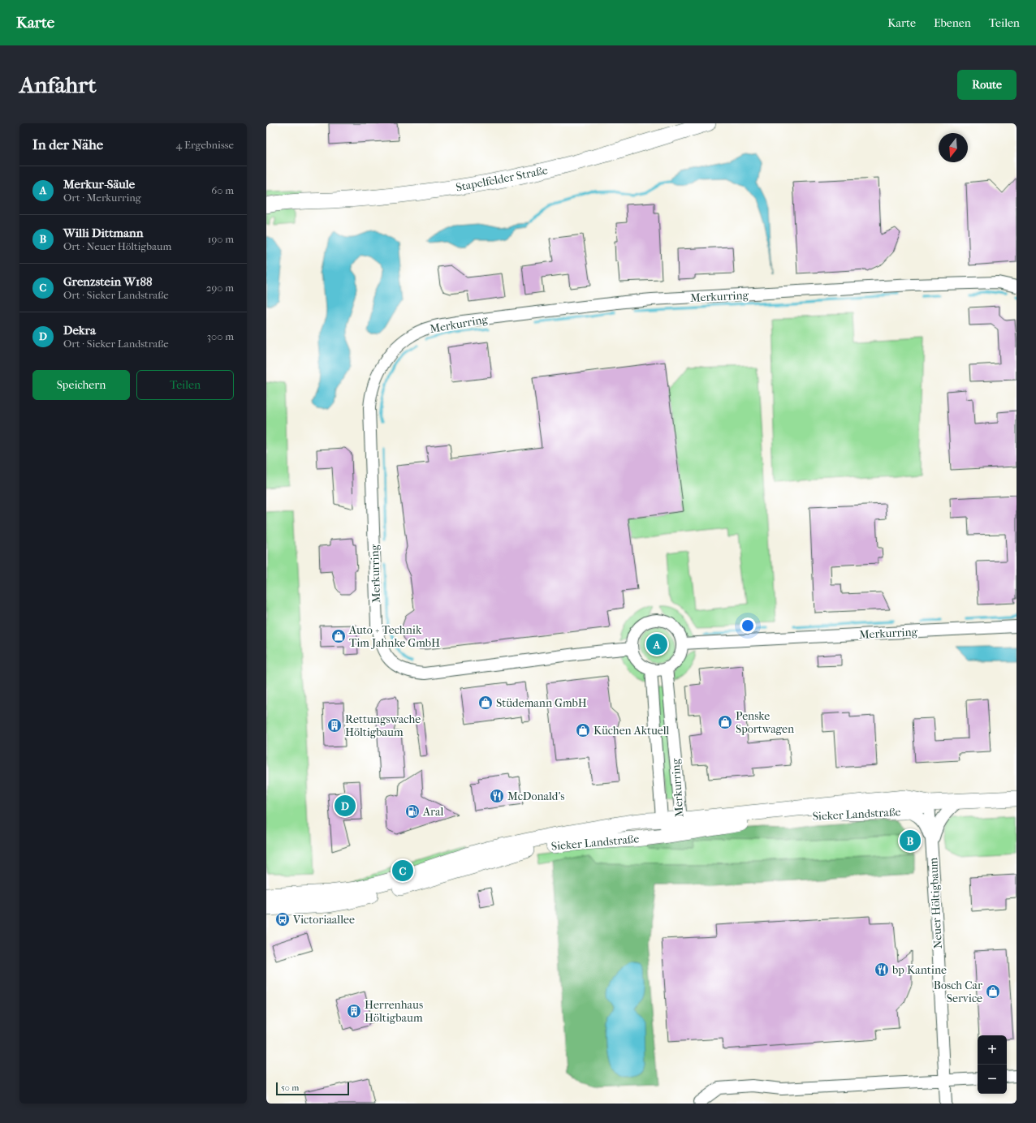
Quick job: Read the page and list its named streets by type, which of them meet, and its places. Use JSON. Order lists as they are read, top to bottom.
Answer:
{
  "streets": {
    "main road": ["Stapelfelder Straße", "Sieker Landstraße"],
    "street": ["Merkurring", "Neuer Höltigbaum"]
  },
  "crossings": [
    ["Merkurring", "Sieker Landstraße"],
    ["Sieker Landstraße", "Neuer Höltigbaum"]
  ],
  "places": {
    "shop": [
      "Auto + Technik Tim Jahnke GmbH",
      "Stüdemann GmbH",
      "Penske Sportwagen",
      "Küchen Aktuell",
      "Bosch Car Service"
    ],
    "building": ["Rettungswache Höltigbaum", "Herrenhaus Höltigbaum"],
    "restaurant": ["McDonald's", "bp Kantine"],
    "fuel station": ["Aral"],
    "bus stop": ["Victoriaallee"]
  },
  "scale_bar": "50 m",
  "north": "bottom",
  "page": {
    "header": "Karte",
    "nav": ["Karte", "Ebenen", "Teilen"],
    "buttons": [
      "Route",
      ["Speichern", "Teilen"]
    ],
    "title": "Anfahrt",
    "heading": ["In der Nähe", "4 Ergebnisse"],
    "list": [
      {
        "mark": "A",
        "name": "Merkur-Säule",
        "note": "Ort · Merkurring",
        "value": "60 m"
      },
      {
        "mark": "B",
        "name": "Willi Dittmann",
        "note": "Ort · Neuer Höltigbaum",
        "value": "190 m"
      },
      {
        "mark": "C",
        "name": "Grenzstein W188",
        "note": "Ort · Sieker Landstraße",
        "value": "290 m"
      },
      {
        "mark": "D",
        "name": "Dekra",
        "note": "Ort · Sieker Landstraße",
        "value": "300 m"
      }
    ],
    "pins": [
      "A",
      "D",
      "B",
      "C"
    ],
    "map_buttons": ["+", "−"],
    "scale": "50 m"
  }
}
